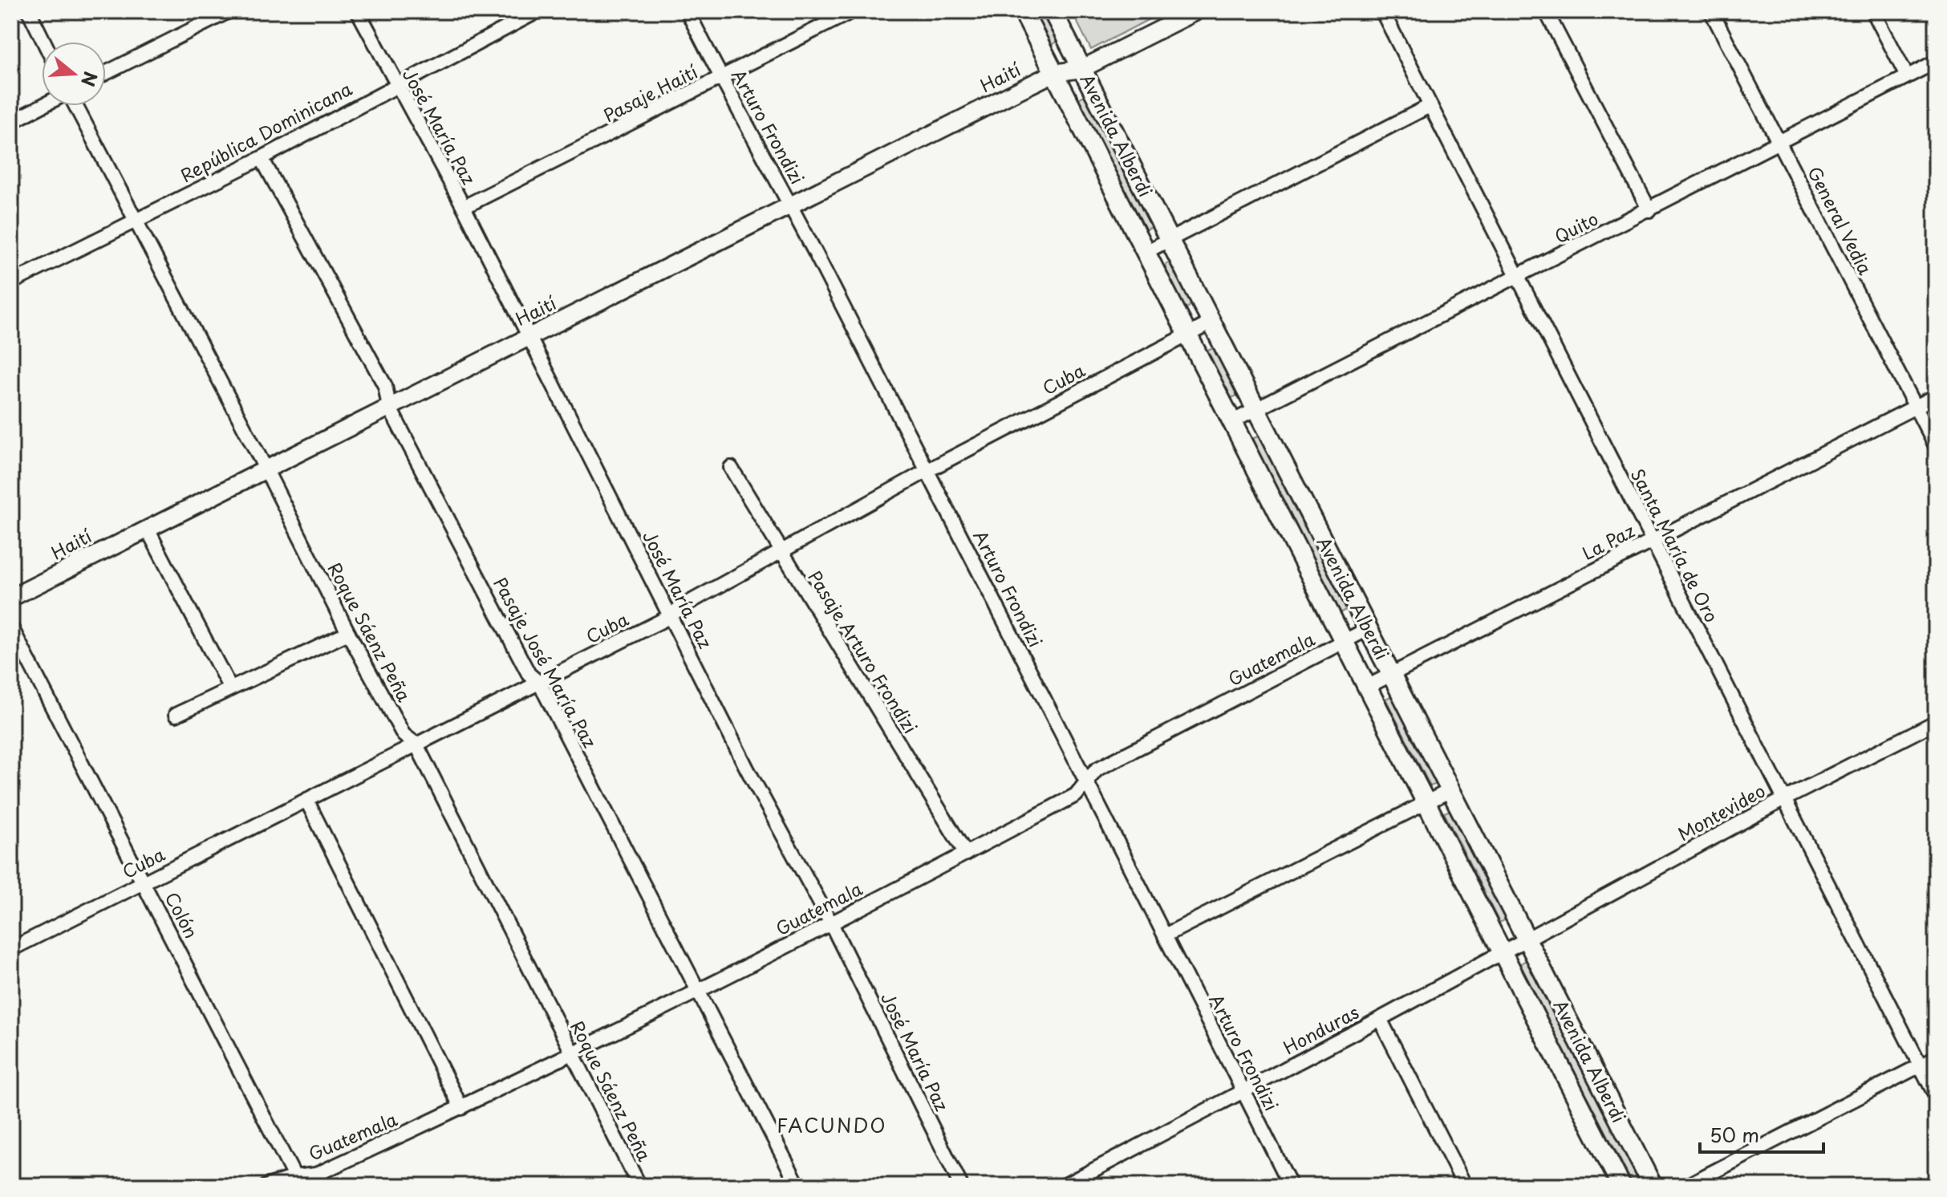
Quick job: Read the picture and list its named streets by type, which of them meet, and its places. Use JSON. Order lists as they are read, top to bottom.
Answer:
{
  "streets": {
    "main road": ["Avenida Alberdi"],
    "street": [
      "Haití",
      "Pasaje Haití",
      "José María Paz",
      "Arturo Frondizi",
      "República Dominicana",
      "General Vedia",
      "Quito",
      "Cuba",
      "La Paz",
      "Santa María de Oro",
      "Roque Sáenz Peña",
      "Pasaje Arturo Frondizi",
      "Guatemala",
      "Pasaje José María Paz",
      "Montevideo",
      "Colón",
      "Honduras"
    ]
  },
  "crossings": [
    ["Haití", "José María Paz"],
    ["Haití", "Arturo Frondizi"],
    ["Haití", "Avenida Alberdi"],
    ["Haití", "Roque Sáenz Peña"],
    ["Haití", "Pasaje José María Paz"],
    ["Pasaje Haití", "José María Paz"],
    ["Pasaje Haití", "Arturo Frondizi"],
    ["José María Paz", "República Dominicana"],
    ["José María Paz", "Cuba"],
    ["José María Paz", "Guatemala"],
    ["Arturo Frondizi", "Cuba"],
    ["Arturo Frondizi", "Guatemala"],
    ["Arturo Frondizi", "Honduras"],
    ["República Dominicana", "Roque Sáenz Peña"],
    ["República Dominicana", "Pasaje José María Paz"],
    ["Avenida Alberdi", "Quito"],
    ["Avenida Alberdi", "Cuba"],
    ["Avenida Alberdi", "La Paz"],
    ["Avenida Alberdi", "Guatemala"],
    ["Avenida Alberdi", "Montevideo"],
    ["Avenida Alberdi", "Honduras"],
    ["General Vedia", "Quito"],
    ["General Vedia", "La Paz"],
    ["Quito", "Santa María de Oro"],
    ["Cuba", "Roque Sáenz Peña"],
    ["Cuba", "Pasaje Arturo Frondizi"],
    ["Cuba", "Pasaje José María Paz"],
    ["Cuba", "Colón"],
    ["La Paz", "Santa María de Oro"],
    ["Santa María de Oro", "Montevideo"],
    ["Roque Sáenz Peña", "Guatemala"],
    ["Pasaje Arturo Frondizi", "Guatemala"],
    ["Guatemala", "Pasaje José María Paz"],
    ["Guatemala", "Colón"],
    ["Montevideo", "Honduras"]
  ],
  "districts": ["FACUNDO"],
  "scale_bar": "50 m",
  "north": "right"
}
